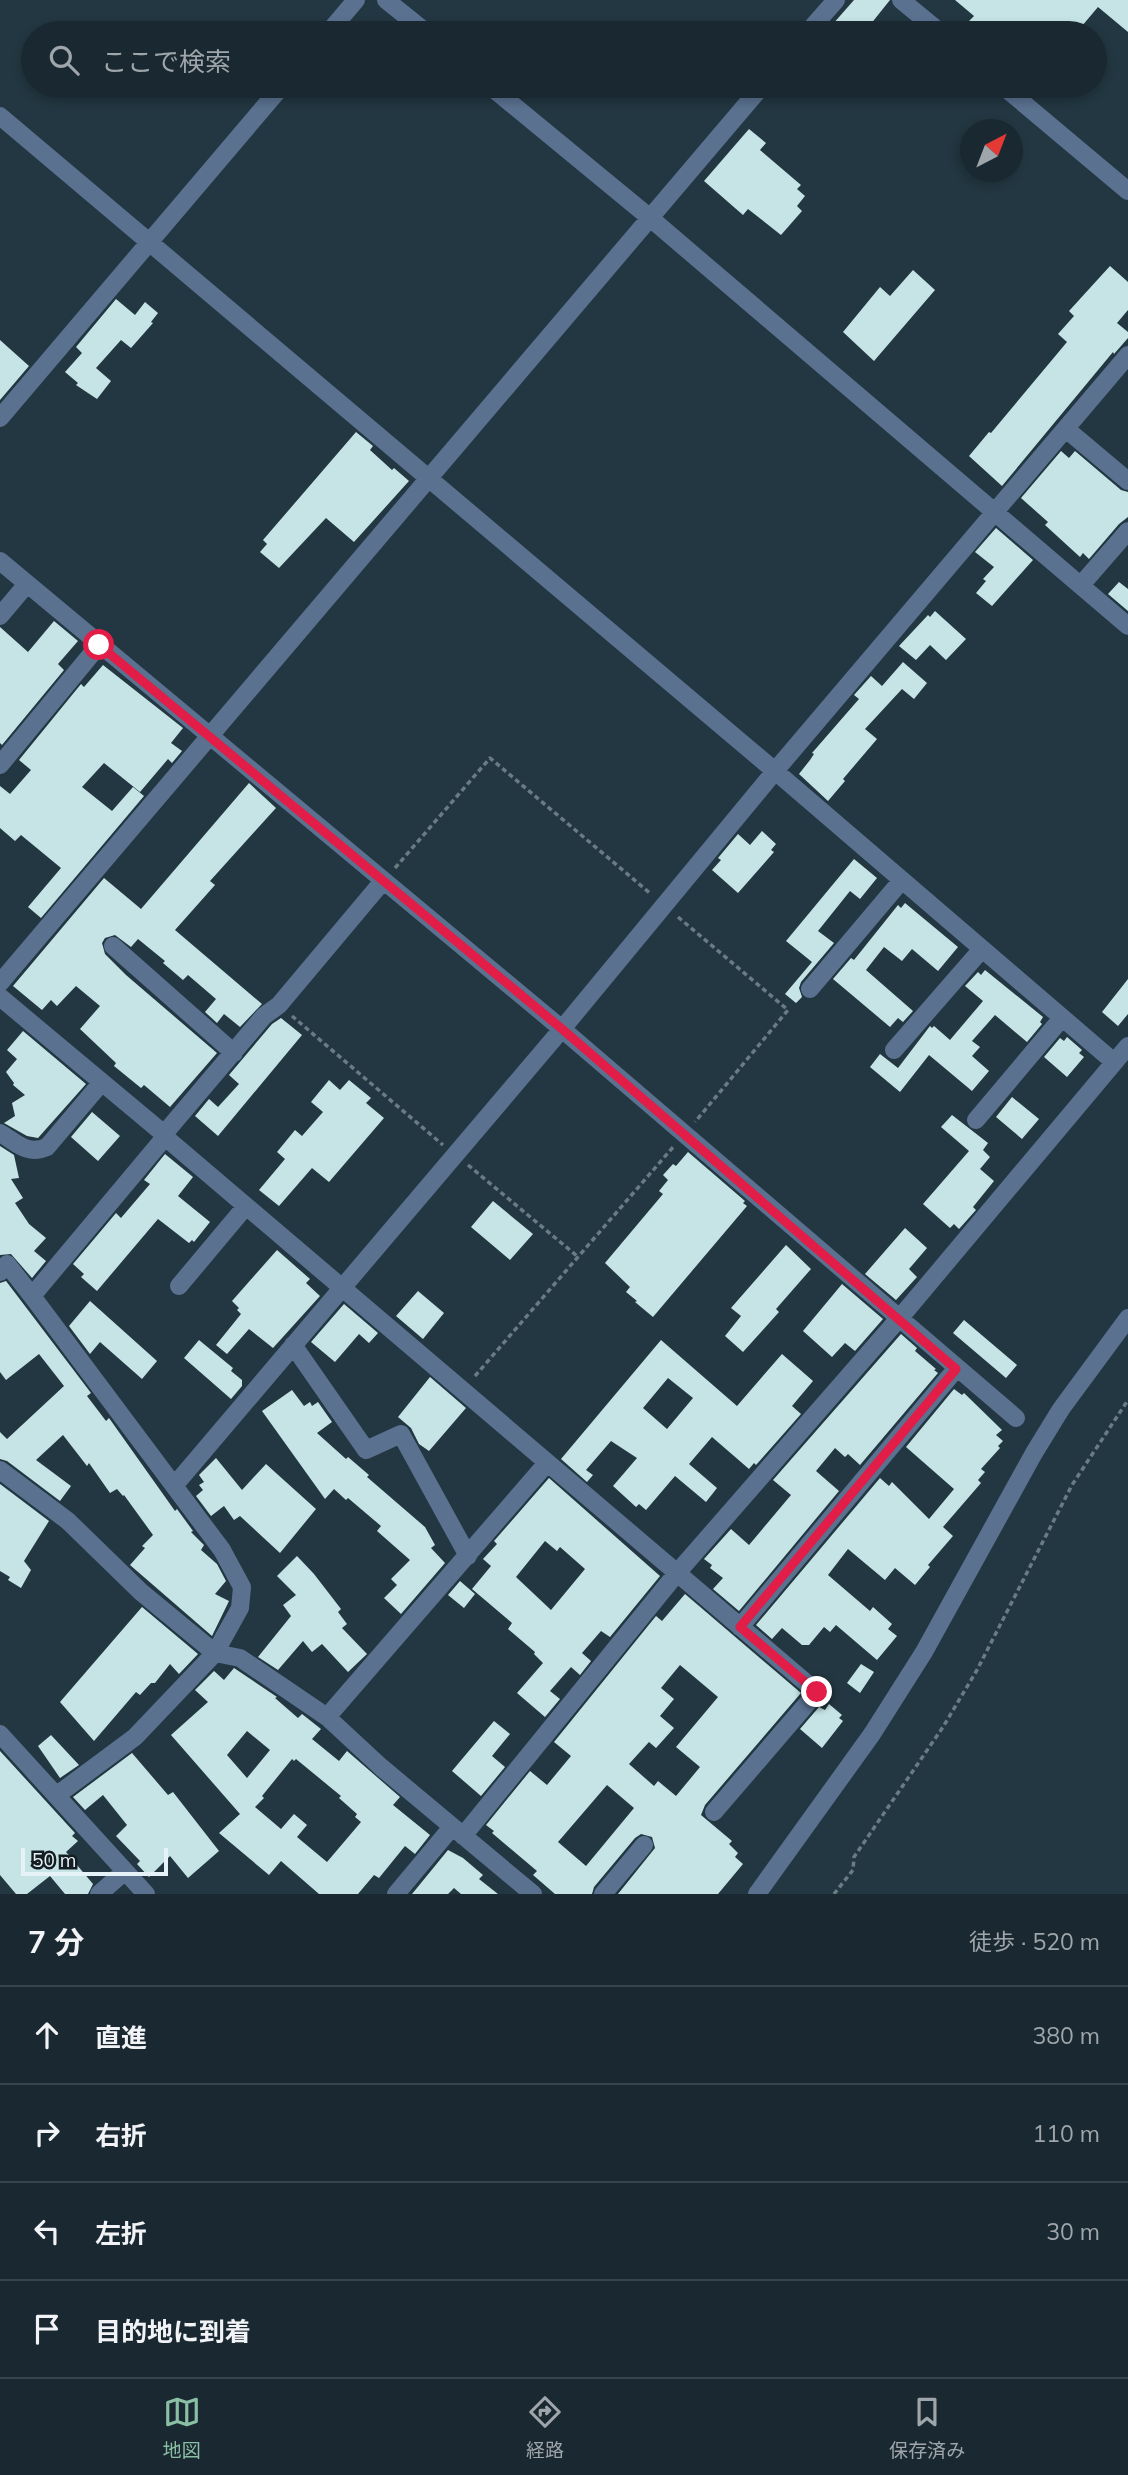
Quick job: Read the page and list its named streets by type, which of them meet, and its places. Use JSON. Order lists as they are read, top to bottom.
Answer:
{
  "scale_bar": "50 m",
  "north": "top right",
  "page": {
    "search": "ここで検索",
    "scale": "50 m",
    "heading": ["7 分", "徒歩 · 520 m"],
    "list": [
      ["直進", "380 m"],
      ["右折", "110 m"],
      ["左折", "30 m"],
      "目的地に到着"
    ],
    "nav": ["地図", "経路", "保存済み"]
  }
}
